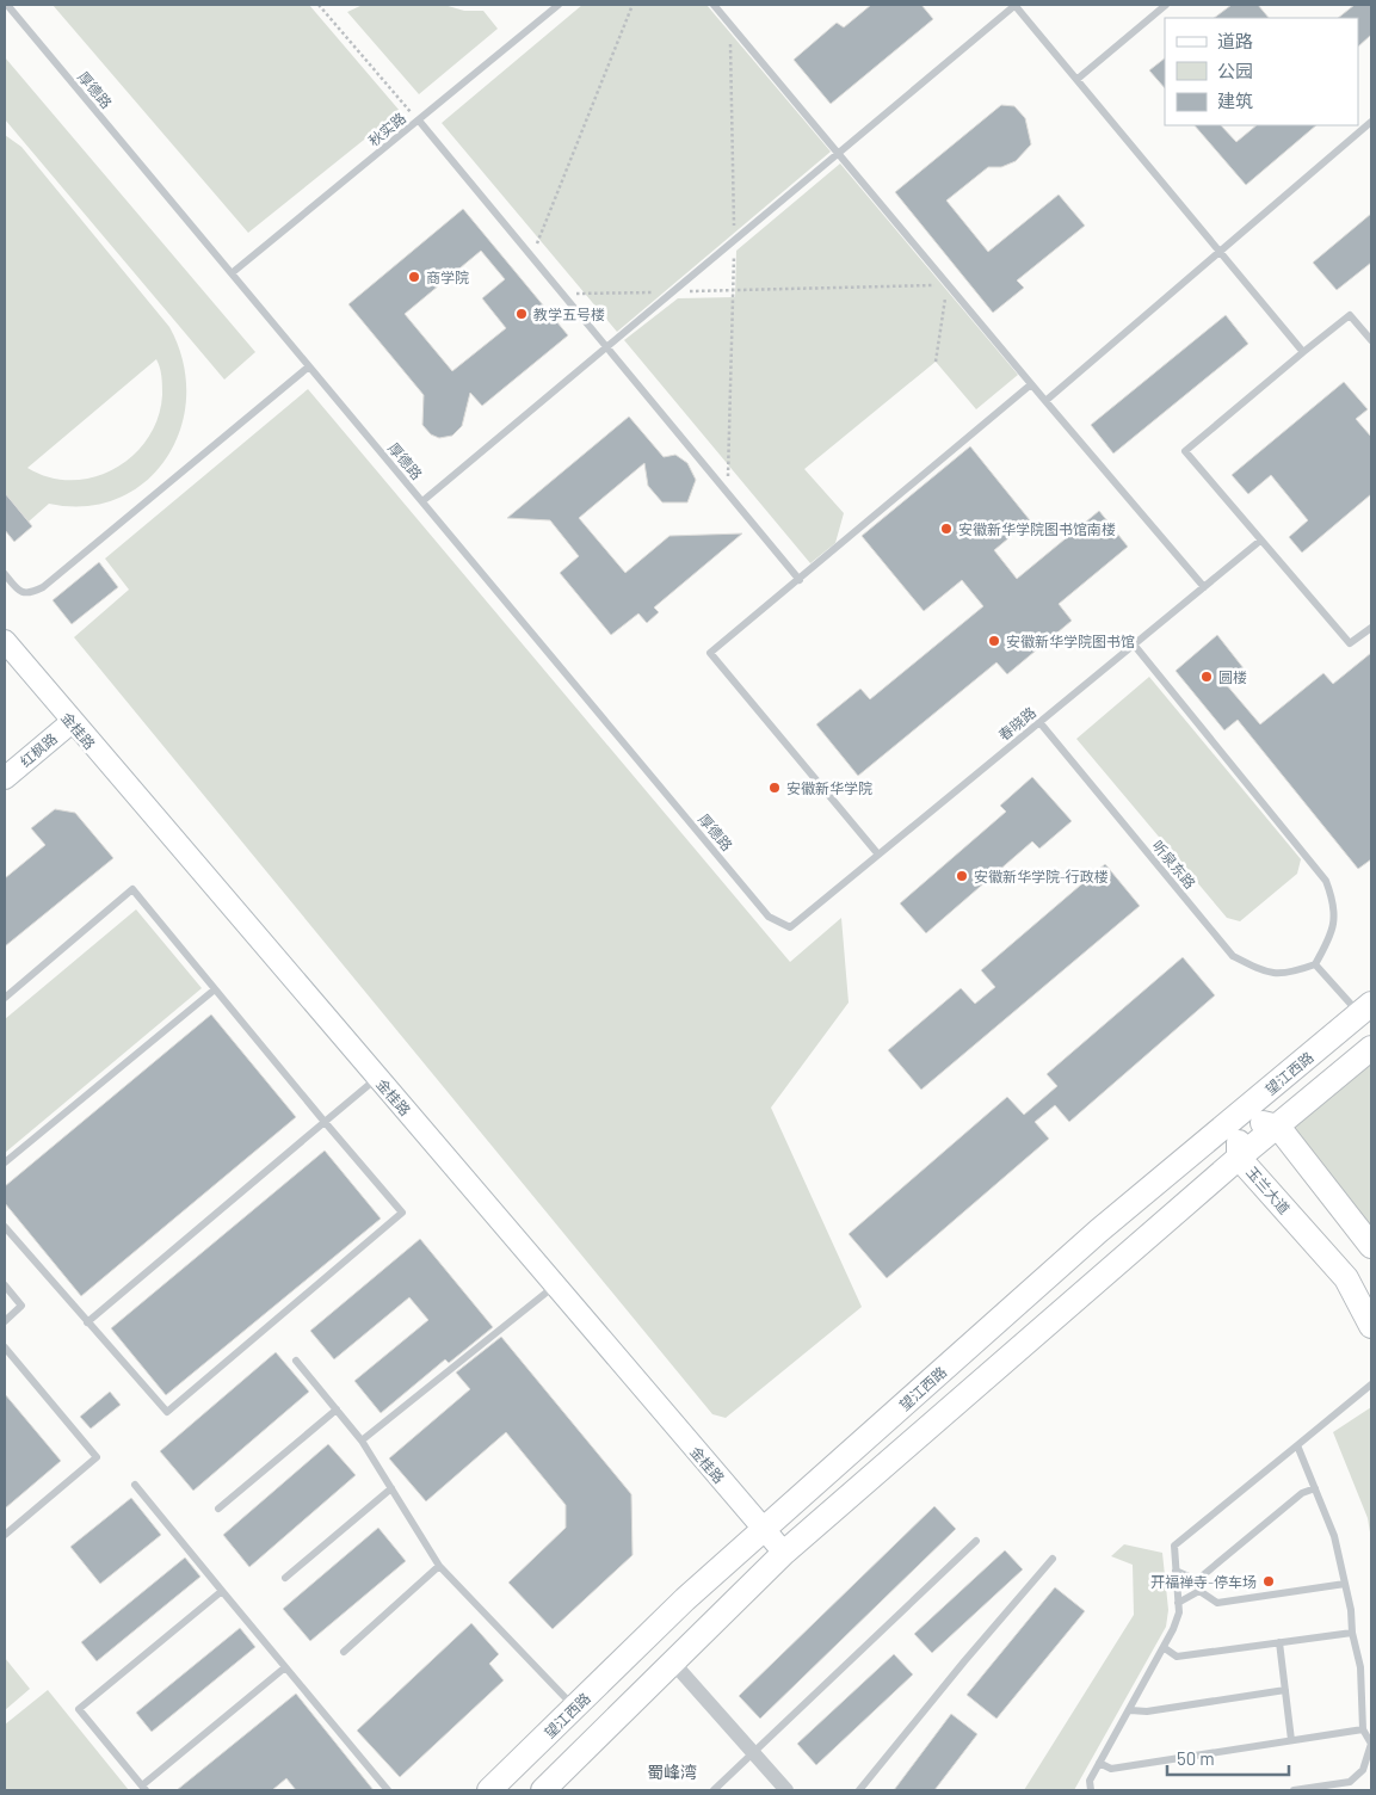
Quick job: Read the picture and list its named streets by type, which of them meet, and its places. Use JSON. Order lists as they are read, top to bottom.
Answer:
{
  "streets": {
    "main road": ["望江西路", "玉兰大道"],
    "street": ["金桂路", "红枫路"],
    "lane": [
      "厚德路",
      "秋实路",
      "春晓路",
      "听泉东路"
    ]
  },
  "crossings": [
    ["厚德路", "秋实路"],
    ["厚德路", "春晓路"],
    ["春晓路", "听泉东路"],
    ["金桂路", "红枫路"],
    ["金桂路", "望江西路"],
    ["望江西路", "玉兰大道"]
  ],
  "districts": ["蜀峰湾"],
  "places": [
    "商学院",
    "教学五号楼",
    "安徽新华学院图书馆南楼",
    "安徽新华学院图书馆",
    "圆楼",
    "安徽新华学院",
    "安徽新华学院-行政楼",
    "开福禅寺-停车场"
  ],
  "legend": ["道路", "公园", "建筑"],
  "scale_bar": "50 m"
}
